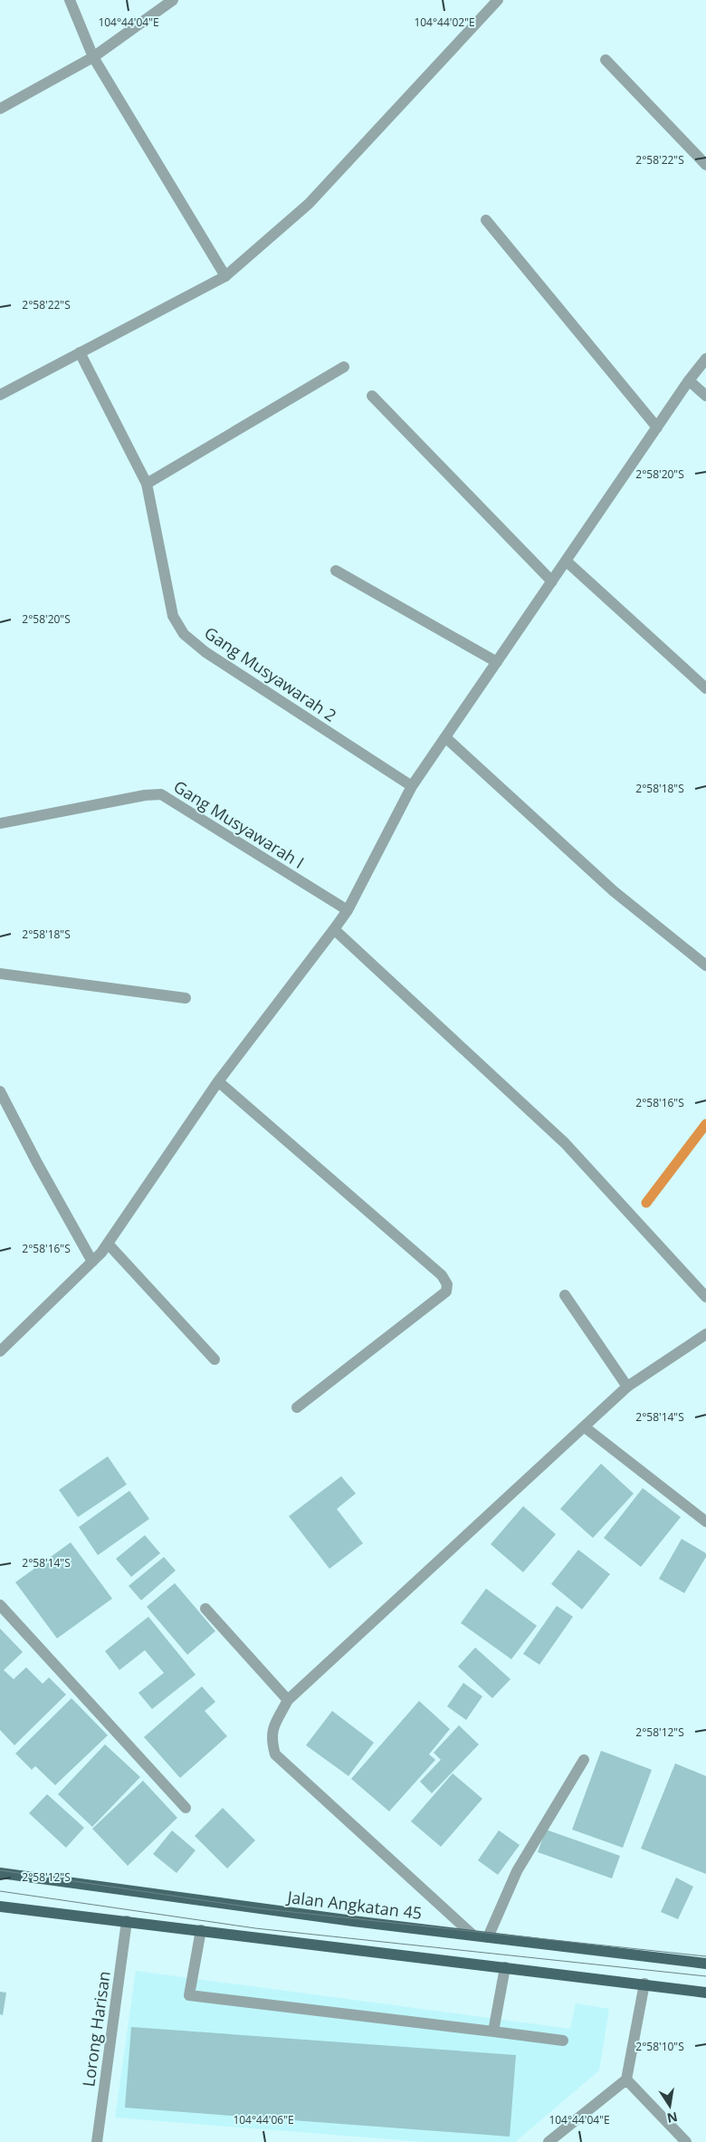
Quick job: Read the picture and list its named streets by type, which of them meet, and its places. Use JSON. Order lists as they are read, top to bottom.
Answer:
{
  "streets": {
    "main road": ["Jalan Angkatan 45"],
    "street": ["Gang Musyawarah 2", "Gang Musyawarah I", "Lorong Harisan"]
  },
  "north": "bottom",
  "coordinates": [
    "104°44'04\"E",
    "104°44'02\"E",
    "2°58'22\"S",
    "2°58'20\"S",
    "2°58'18\"S",
    "2°58'16\"S",
    "2°58'14\"S",
    "2°58'12\"S",
    "2°58'10\"S",
    "104°44'06\"E"
  ]
}
